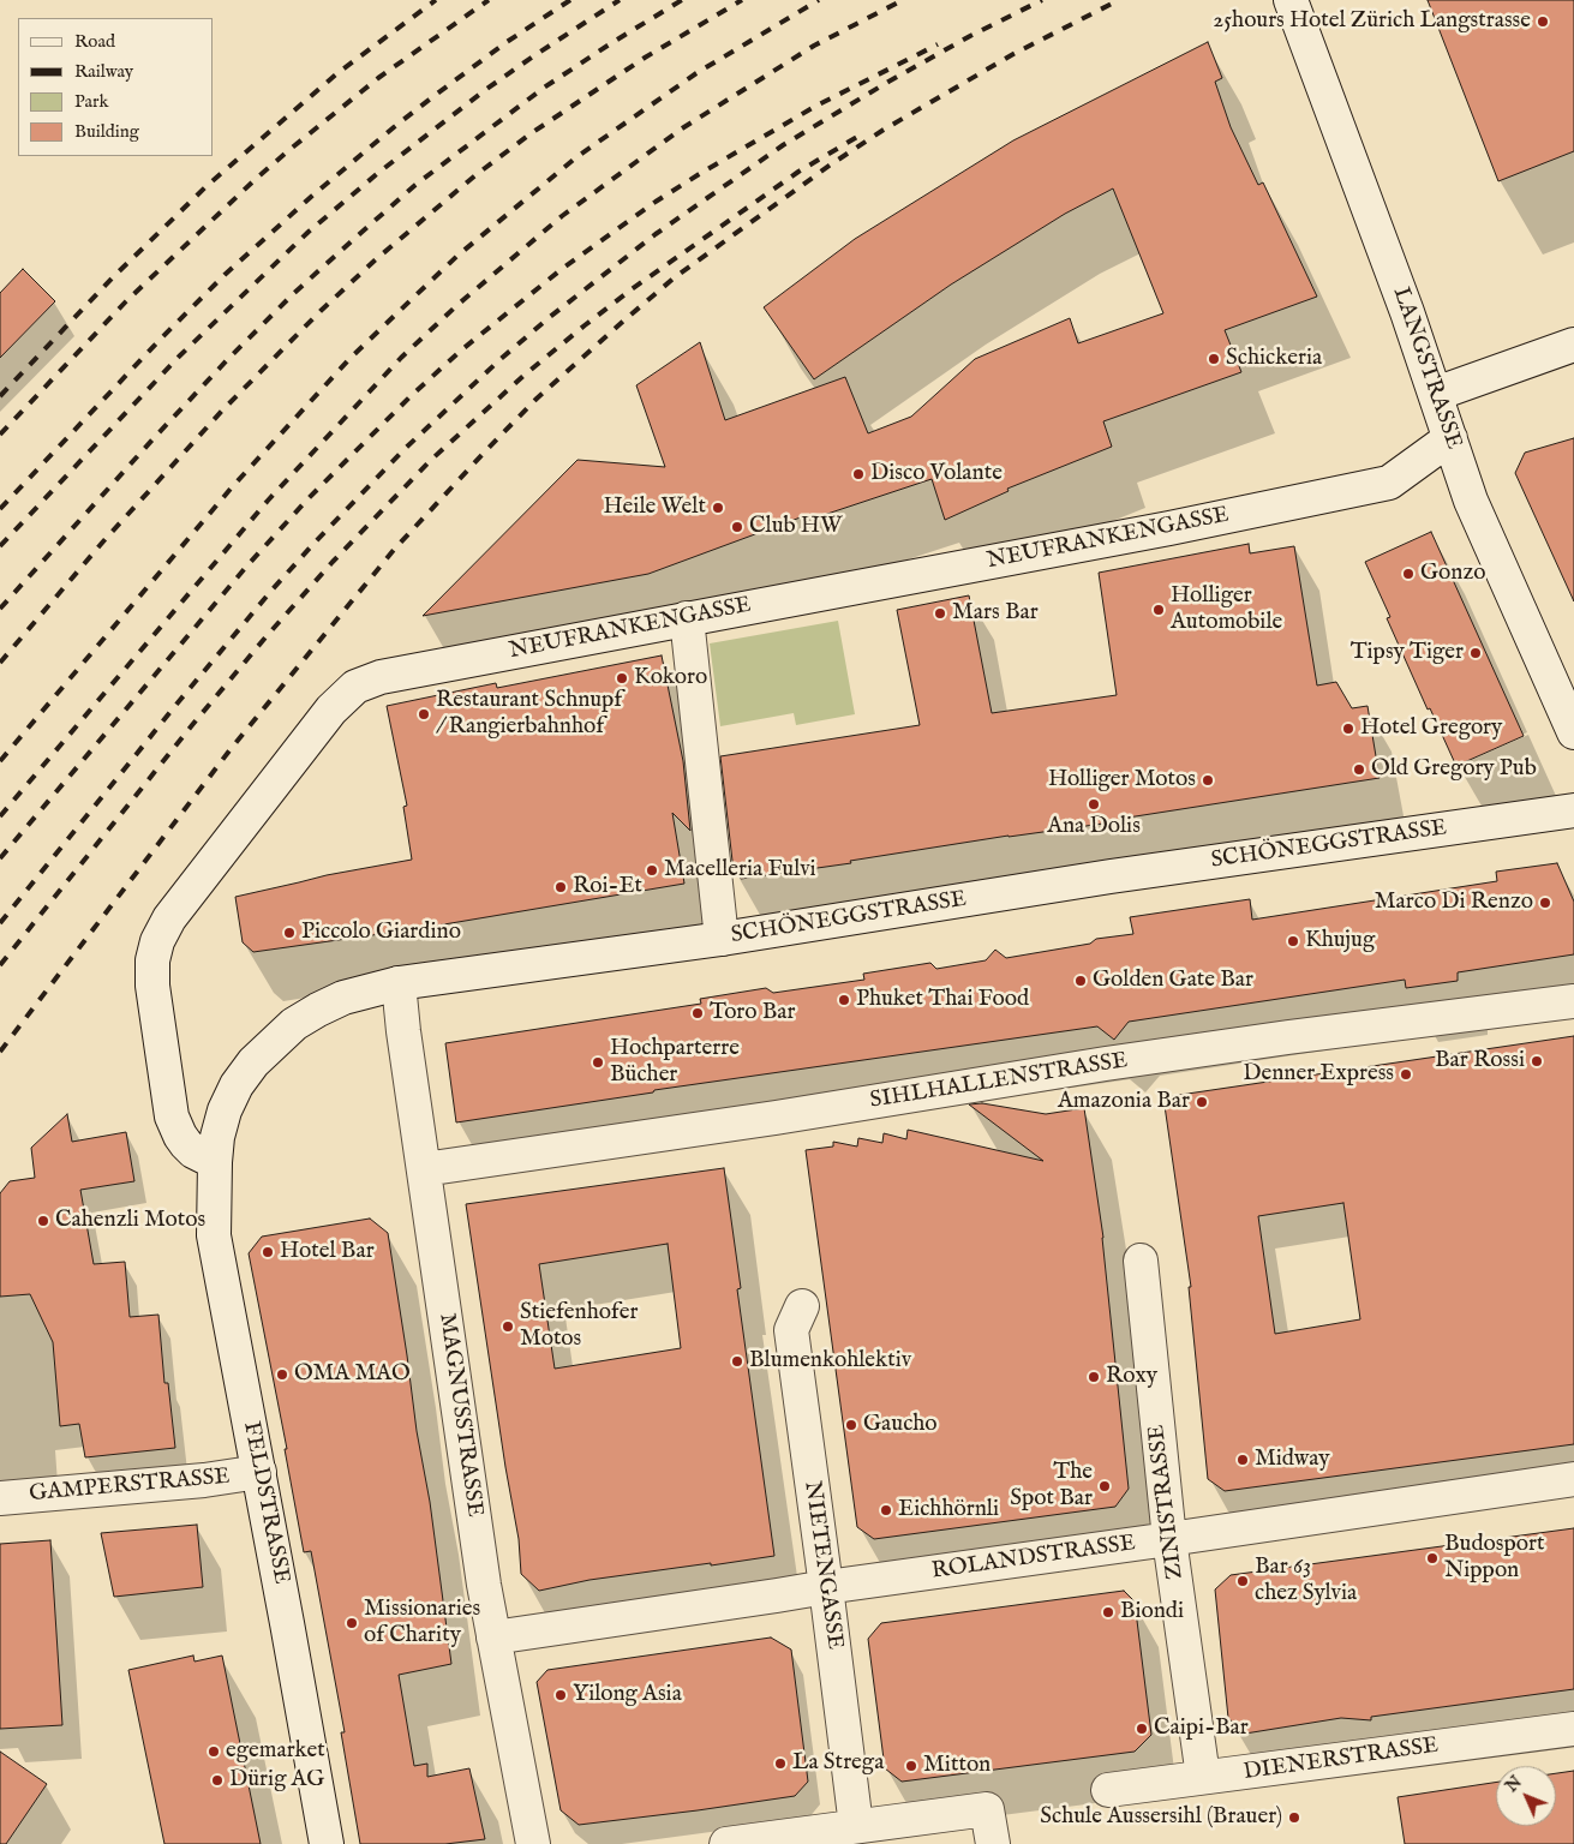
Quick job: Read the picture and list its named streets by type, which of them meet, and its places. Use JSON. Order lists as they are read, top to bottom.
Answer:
{
  "streets": {
    "street": [
      "LANGSTRASSE",
      "NEUFRANKENGASSE",
      "SCHÖNEGGSTRASSE",
      "SIHLHALLENSTRASSE",
      "MAGNUSSTRASSE",
      "GAMPERSTRASSE",
      "ZINISTRASSE",
      "FELDSTRASSE",
      "ROLANDSTRASSE",
      "NIETENGASSE",
      "DIENERSTRASSE"
    ]
  },
  "crossings": [
    ["LANGSTRASSE", "NEUFRANKENGASSE"],
    ["NEUFRANKENGASSE", "SCHÖNEGGSTRASSE"],
    ["NEUFRANKENGASSE", "FELDSTRASSE"],
    ["SCHÖNEGGSTRASSE", "MAGNUSSTRASSE"],
    ["SCHÖNEGGSTRASSE", "FELDSTRASSE"],
    ["SIHLHALLENSTRASSE", "MAGNUSSTRASSE"],
    ["MAGNUSSTRASSE", "ROLANDSTRASSE"],
    ["GAMPERSTRASSE", "FELDSTRASSE"],
    ["ZINISTRASSE", "ROLANDSTRASSE"],
    ["ZINISTRASSE", "DIENERSTRASSE"],
    ["ROLANDSTRASSE", "NIETENGASSE"]
  ],
  "places": [
    "25hours Hotel Zürich Langstrasse",
    "Schickeria",
    "Disco Volante",
    "Heile Welt",
    "Club HW",
    "Gonzo",
    "Holliger Automobile",
    "Mars Bar",
    "Tipsy Tiger",
    "Kokoro",
    "Restaurant Schnupf / Rangierbahnhof",
    "Hotel Gregory",
    "Old Gregory Pub",
    "Holliger Motos",
    "Ana Dolis",
    "Macelleria Fulvi",
    "Roi-Et",
    "Marco Di Renzo",
    "Piccolo Giardino",
    "Khujug",
    "Golden Gate Bar",
    "Phuket Thai Food",
    "Toro Bar",
    "Bar Rossi",
    "Hochparterre Bücher",
    "Denner Express",
    "Amazonia Bar",
    "Cahenzli Motos",
    "Hotel Bar",
    "Stiefenhofer Motos",
    "Blumenkohlektiv",
    "OMA MAO",
    "Roxy",
    "Gaucho",
    "Midway",
    "The Spot Bar",
    "Eichhörnli",
    "Budosport Nippon",
    "Bar 63 chez Sylvia",
    "Biondi",
    "Missionaries of Charity",
    "Yilong Asia",
    "Caipi-Bar",
    "egemarket",
    "La Strega",
    "Mitton",
    "Dürig AG",
    "Schule Aussersihl (Brauer)"
  ],
  "legend": [
    "Road",
    "Railway",
    "Park",
    "Building"
  ],
  "north": "top left"
}
